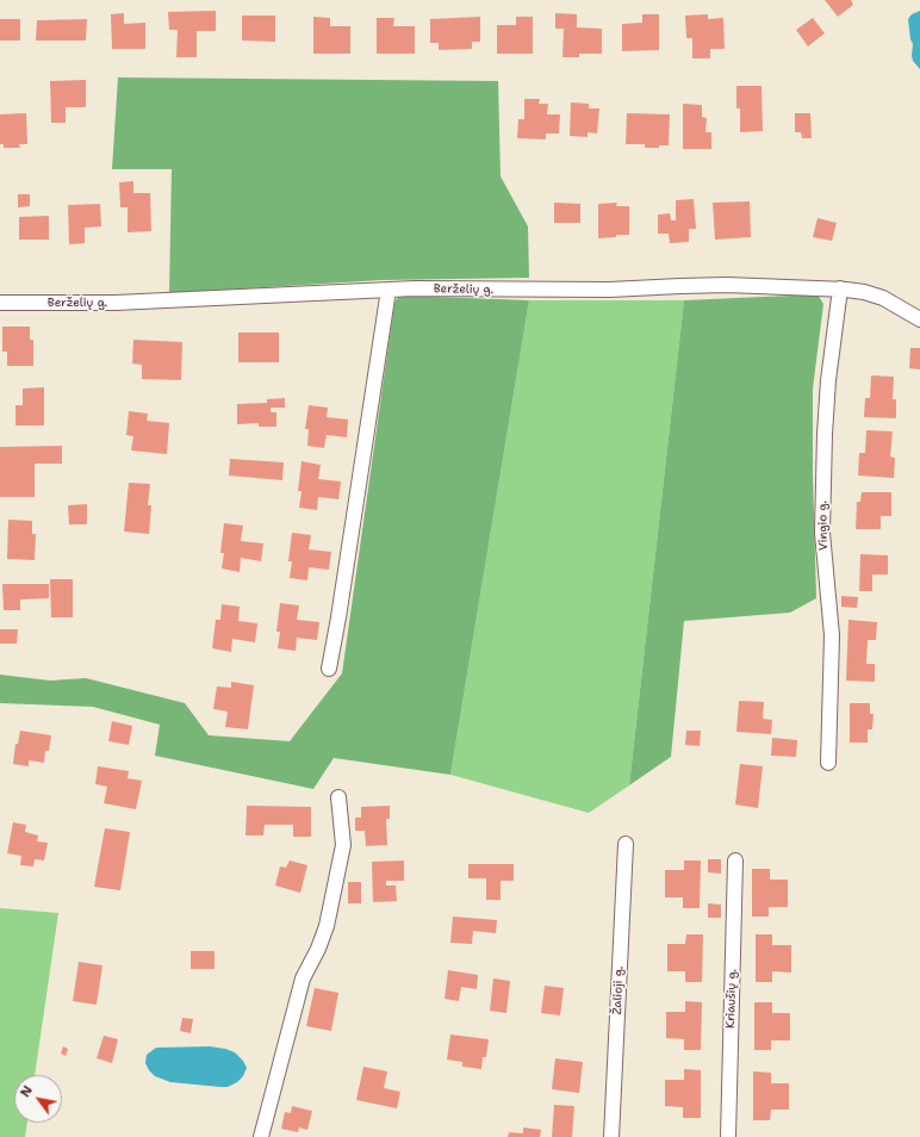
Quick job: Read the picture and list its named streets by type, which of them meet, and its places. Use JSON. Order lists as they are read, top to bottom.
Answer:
{
  "streets": {
    "street": [
      "Berželių g.",
      "Vingio g.",
      "Žalioji g.",
      "Kriaušių g."
    ]
  },
  "crossings": [
    ["Berželių g.", "Vingio g."]
  ],
  "north": "top left"
}
